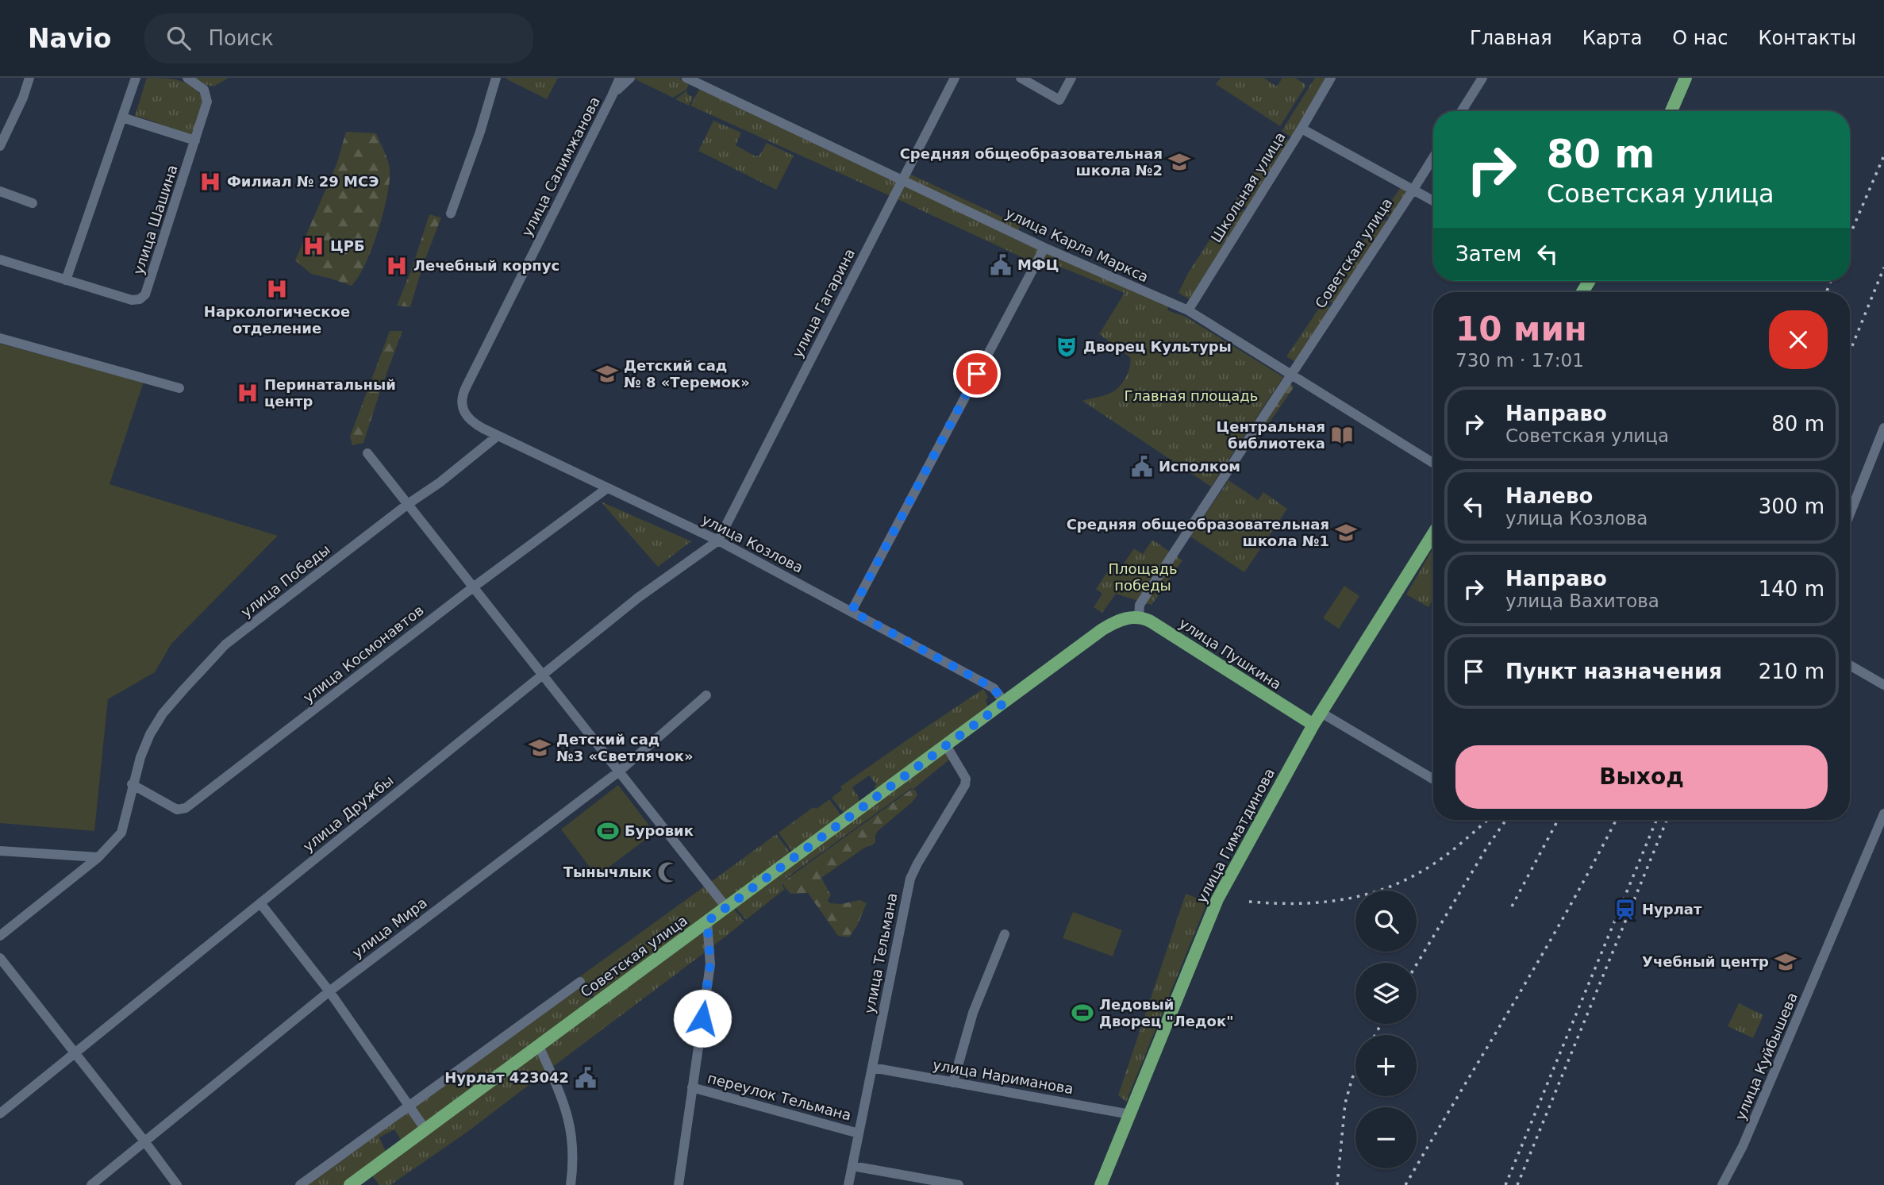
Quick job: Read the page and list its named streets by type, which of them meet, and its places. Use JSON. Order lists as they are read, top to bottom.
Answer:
{
  "streets": {
    "main road": ["Советская улица", "улица Пушкина", "улица Гиматдинова"],
    "street": [
      "улица Салимжанова",
      "Школьная улица",
      "улица Шашина",
      "улица Карла Маркса",
      "улица Гагарина",
      "улица Козлова",
      "улица Победы",
      "улица Космонавтов",
      "улица Дружбы",
      "улица Мира",
      "улица Тельмана",
      "улица Куйбышева",
      "улица Нариманова",
      "переулок Тельмана"
    ]
  },
  "crossings": [
    ["улица Салимжанова", "улица Козлова"],
    ["Школьная улица", "улица Карла Маркса"],
    ["улица Карла Маркса", "Советская улица"],
    ["улица Карла Маркса", "улица Гагарина"],
    ["Советская улица", "улица Козлова"],
    ["Советская улица", "улица Пушкина"],
    ["Советская улица", "улица Тельмана"],
    ["улица Гагарина", "улица Козлова"],
    ["улица Гагарина", "улица Дружбы"],
    ["улица Козлова", "улица Победы"],
    ["улица Козлова", "улица Космонавтов"],
    ["улица Козлова", "улица Дружбы"],
    ["улица Победы", "улица Космонавтов"],
    ["улица Пушкина", "улица Гиматдинова"],
    ["улица Гиматдинова", "улица Нариманова"],
    ["улица Тельмана", "улица Нариманова"],
    ["улица Тельмана", "переулок Тельмана"]
  ],
  "parks": ["Главная площадь", "Площадь победы"],
  "places": {
    "school or university": [
      "Средняя общеобразовательная школа №2",
      "Детский сад № 8 «Теремок»",
      "Средняя общеобразовательная школа №1",
      "Детский сад №3 «Светлячок»",
      "Учебный центр"
    ],
    "hospital": [
      "Филиал № 29 МСЭ",
      "ЦРБ",
      "Лечебный корпус",
      "Наркологическое отделение",
      "Перинатальный центр"
    ],
    "public building": ["МФЦ", "Исполком", "Нурлат 423042"],
    "theatre": ["Дворец Культуры"],
    "library": ["Центральная библиотека"],
    "sports": ["Буровик", "Ледовый Дворец \"Ледок\""],
    "mosque": ["Тынычлык"],
    "station": ["Нурлат"]
  },
  "page": {
    "header": "Navio",
    "search": "Поиск",
    "nav": [
      "Главная",
      "Карта",
      "О нас",
      "Контакты"
    ],
    "turn": ["80 m", "Советская улица"],
    "then": "Затем",
    "heading": ["10 мин", "730 m · 17:01"],
    "list": [
      {
        "name": "Направо",
        "note": "Советская улица",
        "value": "80 m"
      },
      {
        "name": "Налево",
        "note": "улица Козлова",
        "value": "300 m"
      },
      {
        "name": "Направо",
        "note": "улица Вахитова",
        "value": "140 m"
      },
      {
        "name": "Пункт назначения",
        "value": "210 m"
      }
    ],
    "buttons": "Выход",
    "map_buttons": ["+", "−"]
  }
}
